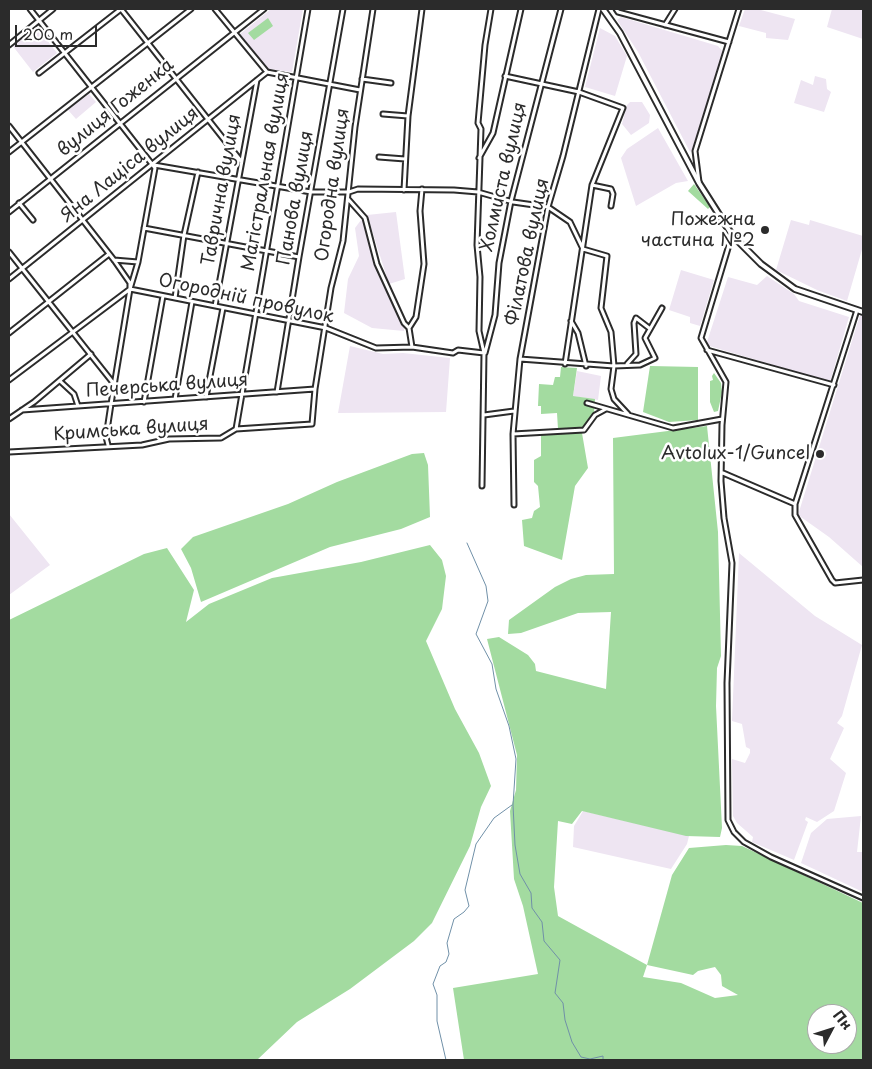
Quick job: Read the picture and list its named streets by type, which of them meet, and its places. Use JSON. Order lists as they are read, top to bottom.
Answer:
{
  "streets": {
    "street": [
      "вулиця Гоженка",
      "Яна Лаціса вулиця",
      "Магістральная вулиця",
      "Холмиста вулиця",
      "Огородна вулиця",
      "Таврична вулиця",
      "Панова вулиця",
      "Філатова вулиця",
      "Огородній провулок",
      "Печерська вулиця",
      "Кримська вулиця"
    ]
  },
  "crossings": [
    ["вулиця Гоженка", "Огородній провулок"],
    ["Яна Лаціса вулиця", "Таврична вулиця"],
    ["Яна Лаціса вулиця", "Огородній провулок"],
    ["Магістральная вулиця", "Огородній провулок"],
    ["Магістральная вулиця", "Печерська вулиця"],
    ["Магістральная вулиця", "Кримська вулиця"],
    ["Холмиста вулиця", "Огородній провулок"],
    ["Огородна вулиця", "Огородній провулок"],
    ["Огородна вулиця", "Печерська вулиця"],
    ["Огородна вулиця", "Кримська вулиця"],
    ["Таврична вулиця", "Огородній провулок"],
    ["Панова вулиця", "Огородній провулок"],
    ["Панова вулиця", "Печерська вулиця"]
  ],
  "places": ["Пожежна частина №2", "Avtolux-1/Guncel"],
  "scale_bar": "200 m",
  "north": "top right"
}
